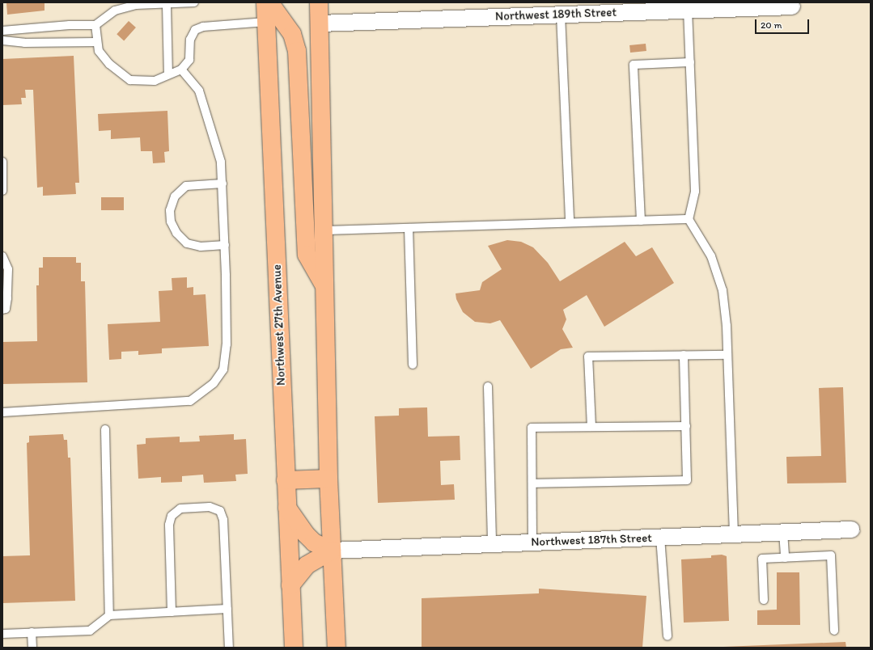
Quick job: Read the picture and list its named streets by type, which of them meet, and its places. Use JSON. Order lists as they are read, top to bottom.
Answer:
{
  "streets": {
    "main road": ["Northwest 27th Avenue"],
    "street": ["Northwest 189th Street", "Northwest 187th Street"]
  },
  "scale_bar": "20 m"
}
